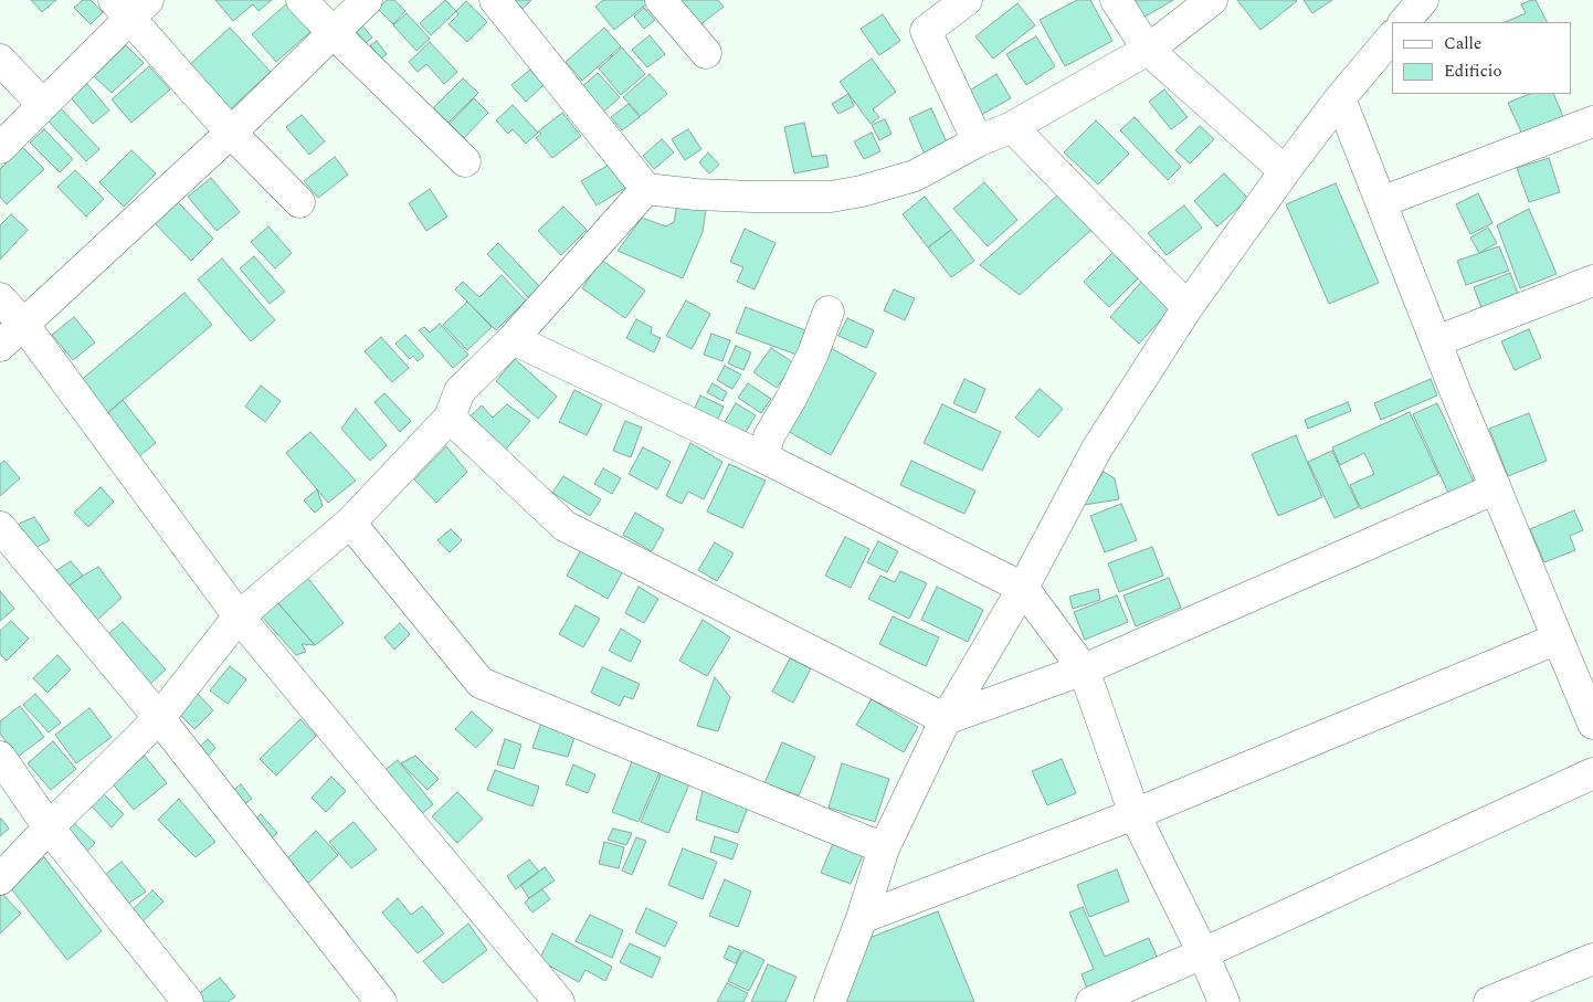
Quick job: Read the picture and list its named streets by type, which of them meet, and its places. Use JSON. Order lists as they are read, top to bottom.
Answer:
{
  "legend": ["Calle", "Edificio"]
}
